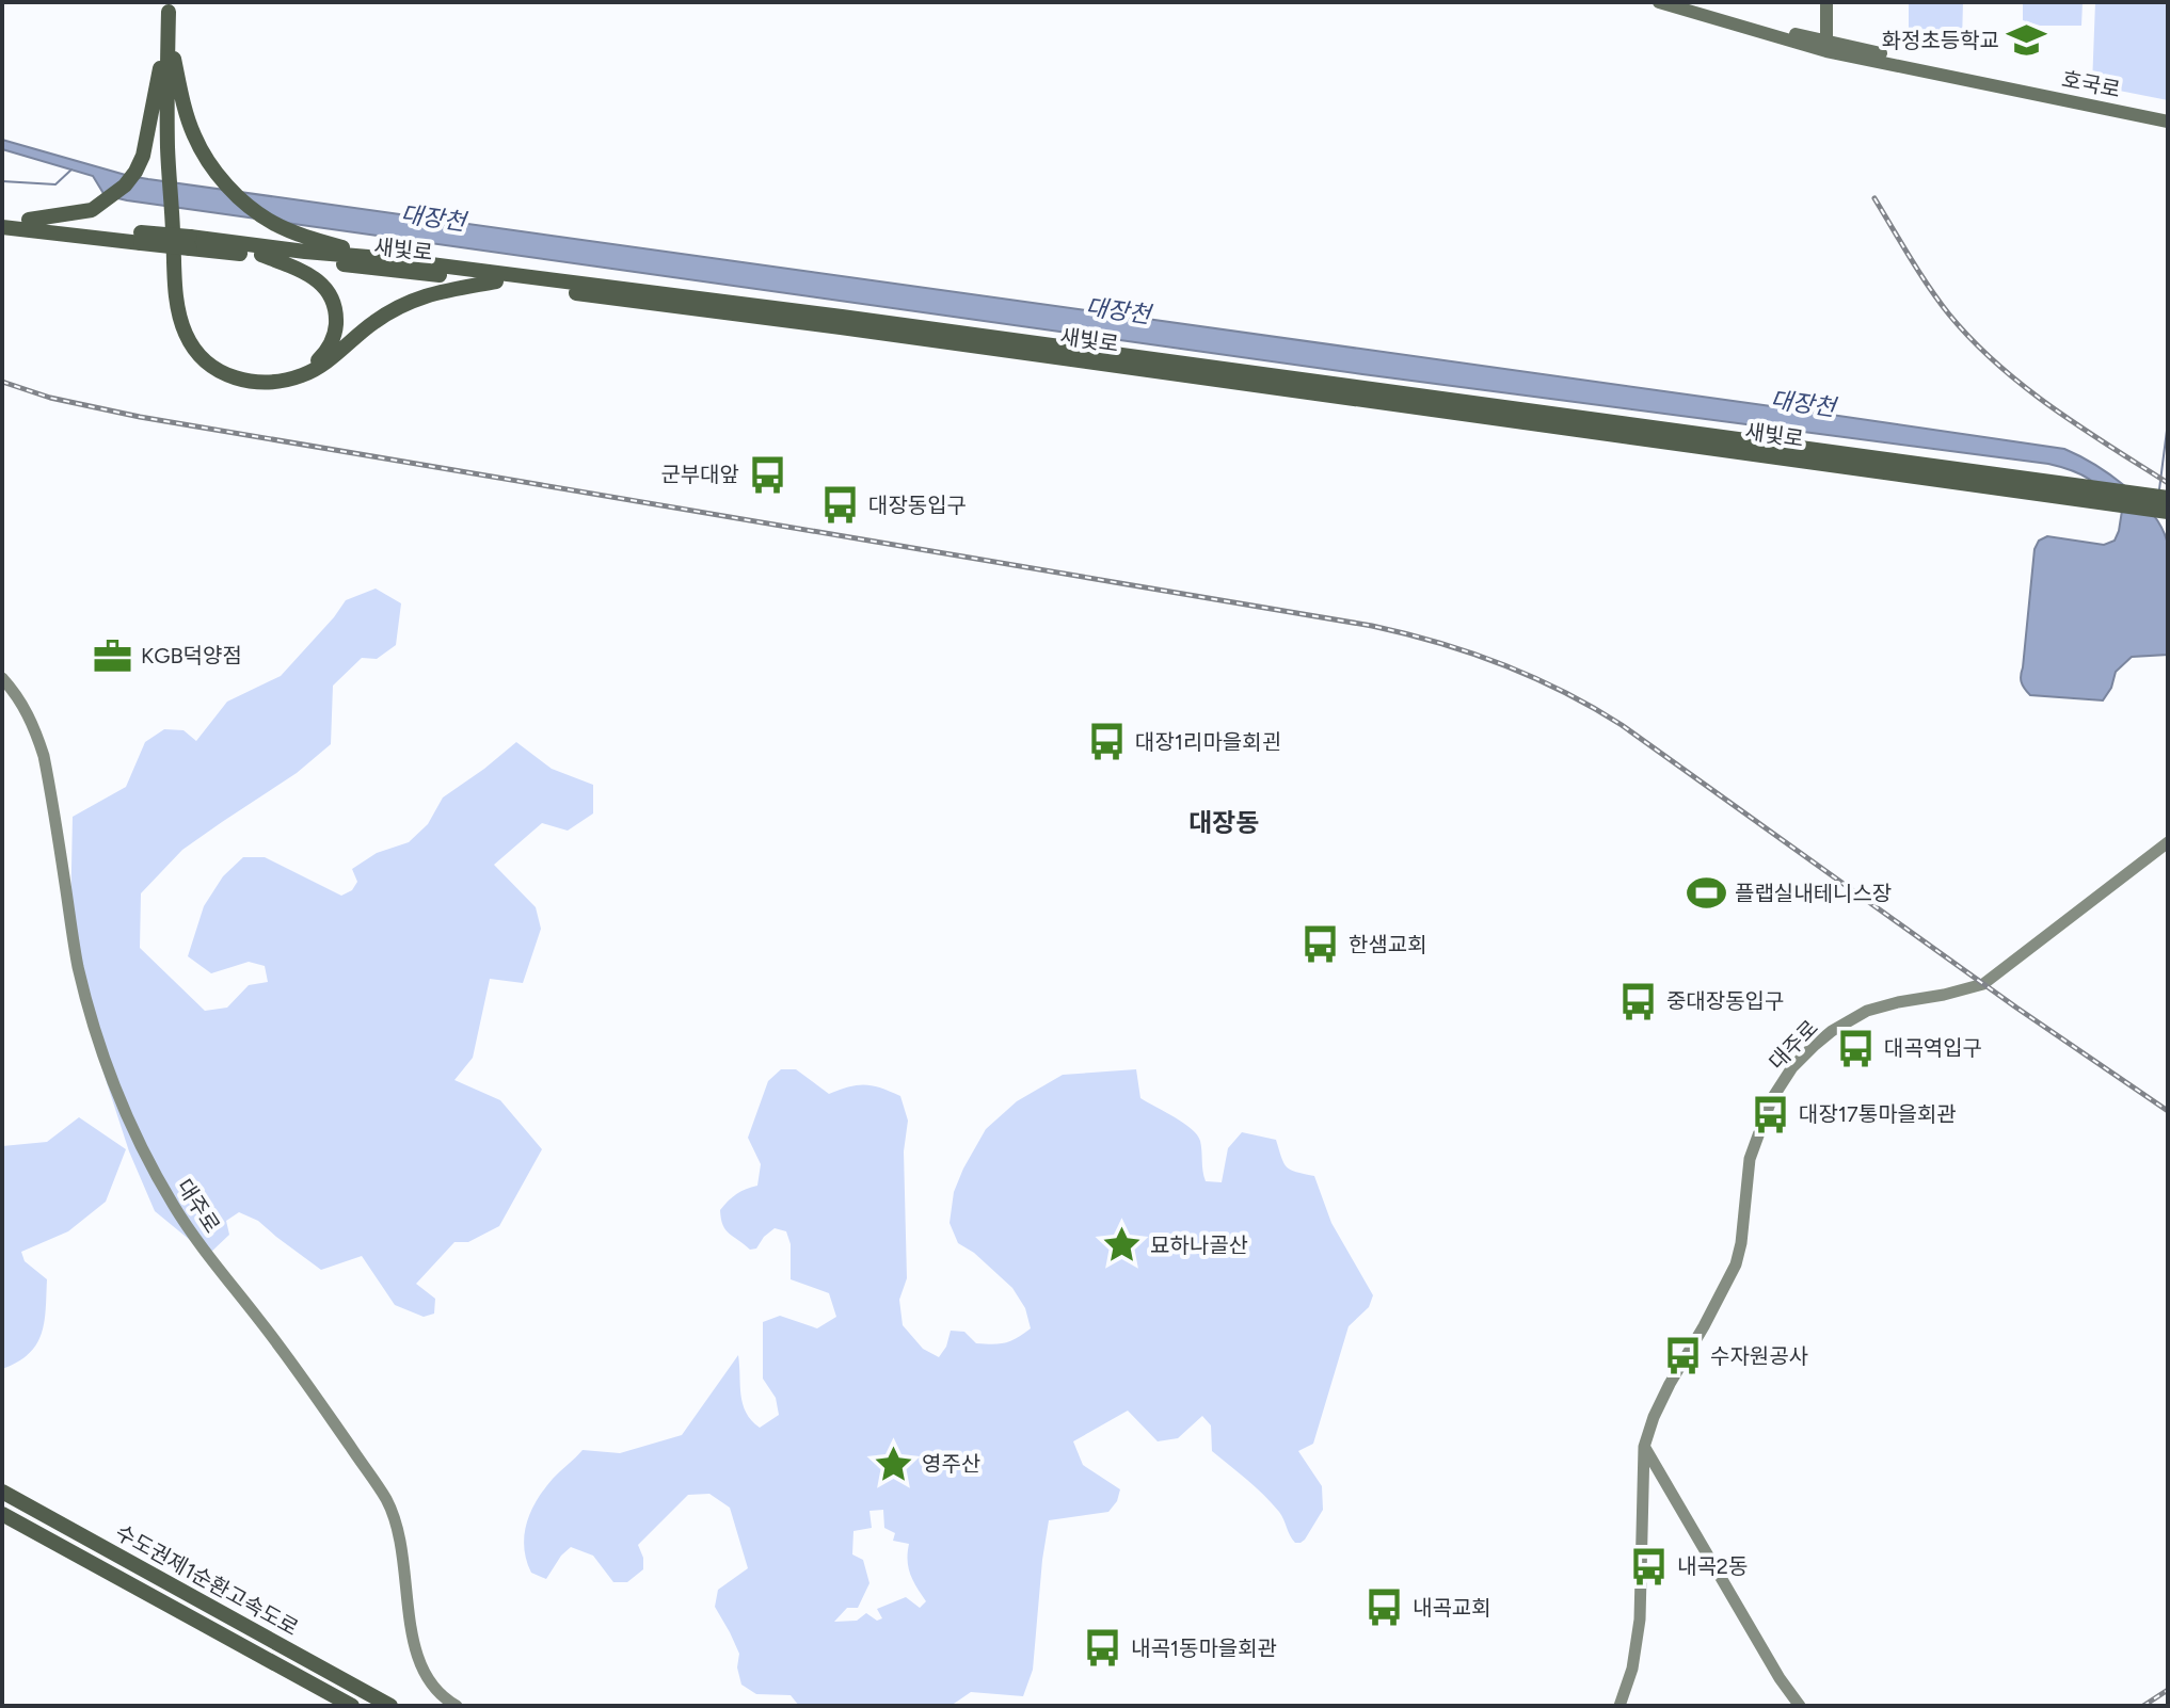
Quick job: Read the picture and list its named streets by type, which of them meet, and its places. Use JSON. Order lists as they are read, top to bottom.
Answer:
{
  "streets": {
    "highway": ["새빛로", "수도권제1순환고속도로"],
    "main road": ["호국로"],
    "street": ["대주로"]
  },
  "districts": ["대장동"],
  "water": ["대장천"],
  "places": {
    "school or university": ["화정초등학교"],
    "bus stop": [
      "군부대앞",
      "대장동입구",
      "대장1리마을회괸",
      "한샘교회",
      "중대장동입구",
      "대곡역입구",
      "대장17통마을회관",
      "수자원공사",
      "내곡2동",
      "내곡교회",
      "내곡1동마을회관"
    ],
    "office": ["KGB덕양점"],
    "sports": ["플랩실내테니스장"],
    "place": ["묘하나골산", "영주산"]
  }
}
